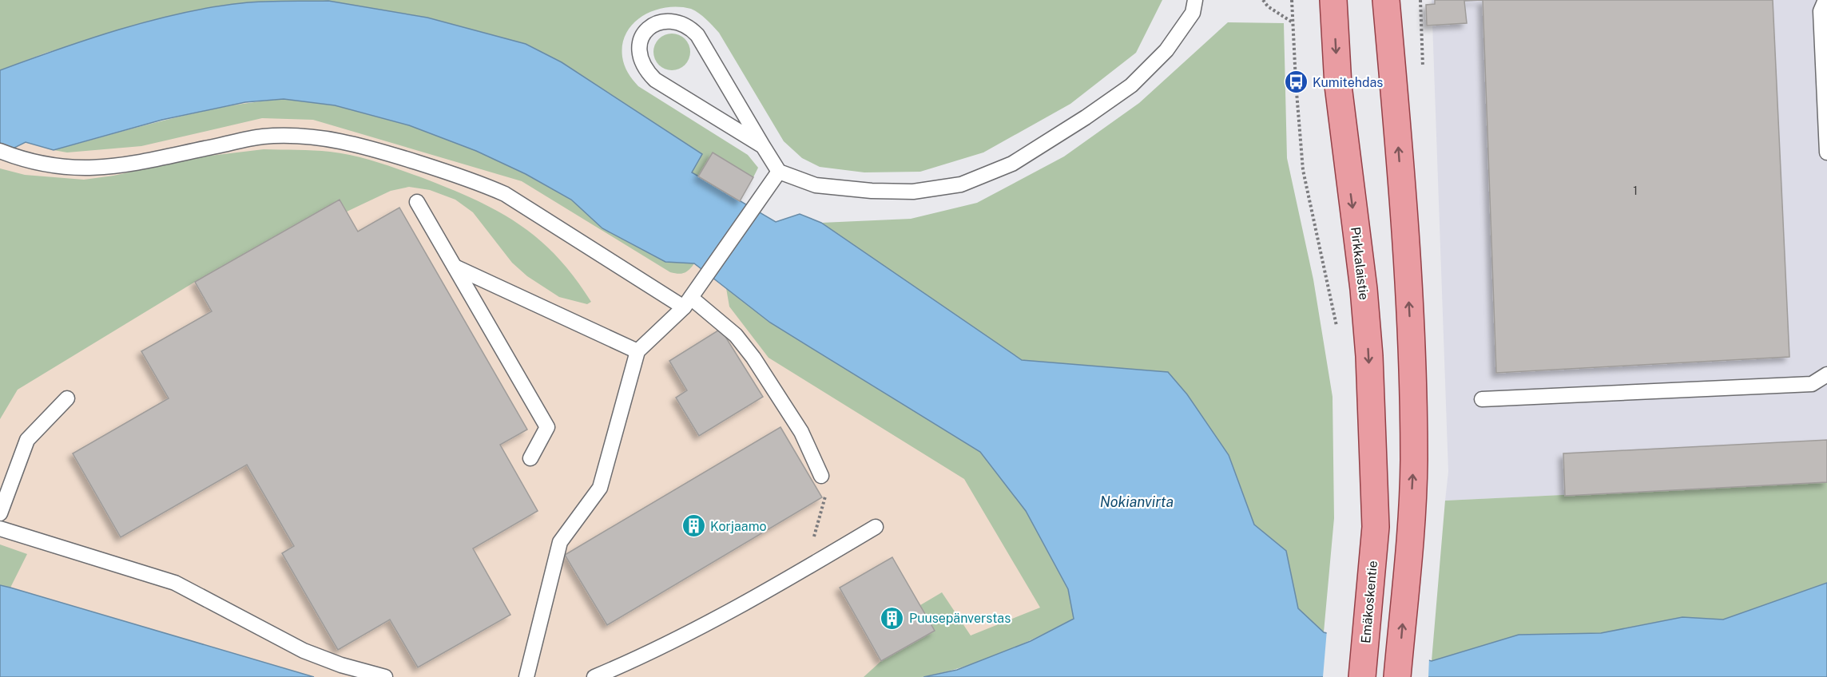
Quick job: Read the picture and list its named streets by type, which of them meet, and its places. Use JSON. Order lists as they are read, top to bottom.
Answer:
{
  "streets": {
    "main road": ["Pirkkalaistie", "Emäkoskentie"]
  },
  "crossings": [
    ["Pirkkalaistie", "Emäkoskentie"]
  ],
  "water": ["Nokianvirta"],
  "places": {
    "bus stop": ["Kumitehdas"],
    "building": ["Korjaamo", "Puusepänverstas"]
  },
  "house_numbers": ["1"]
}
